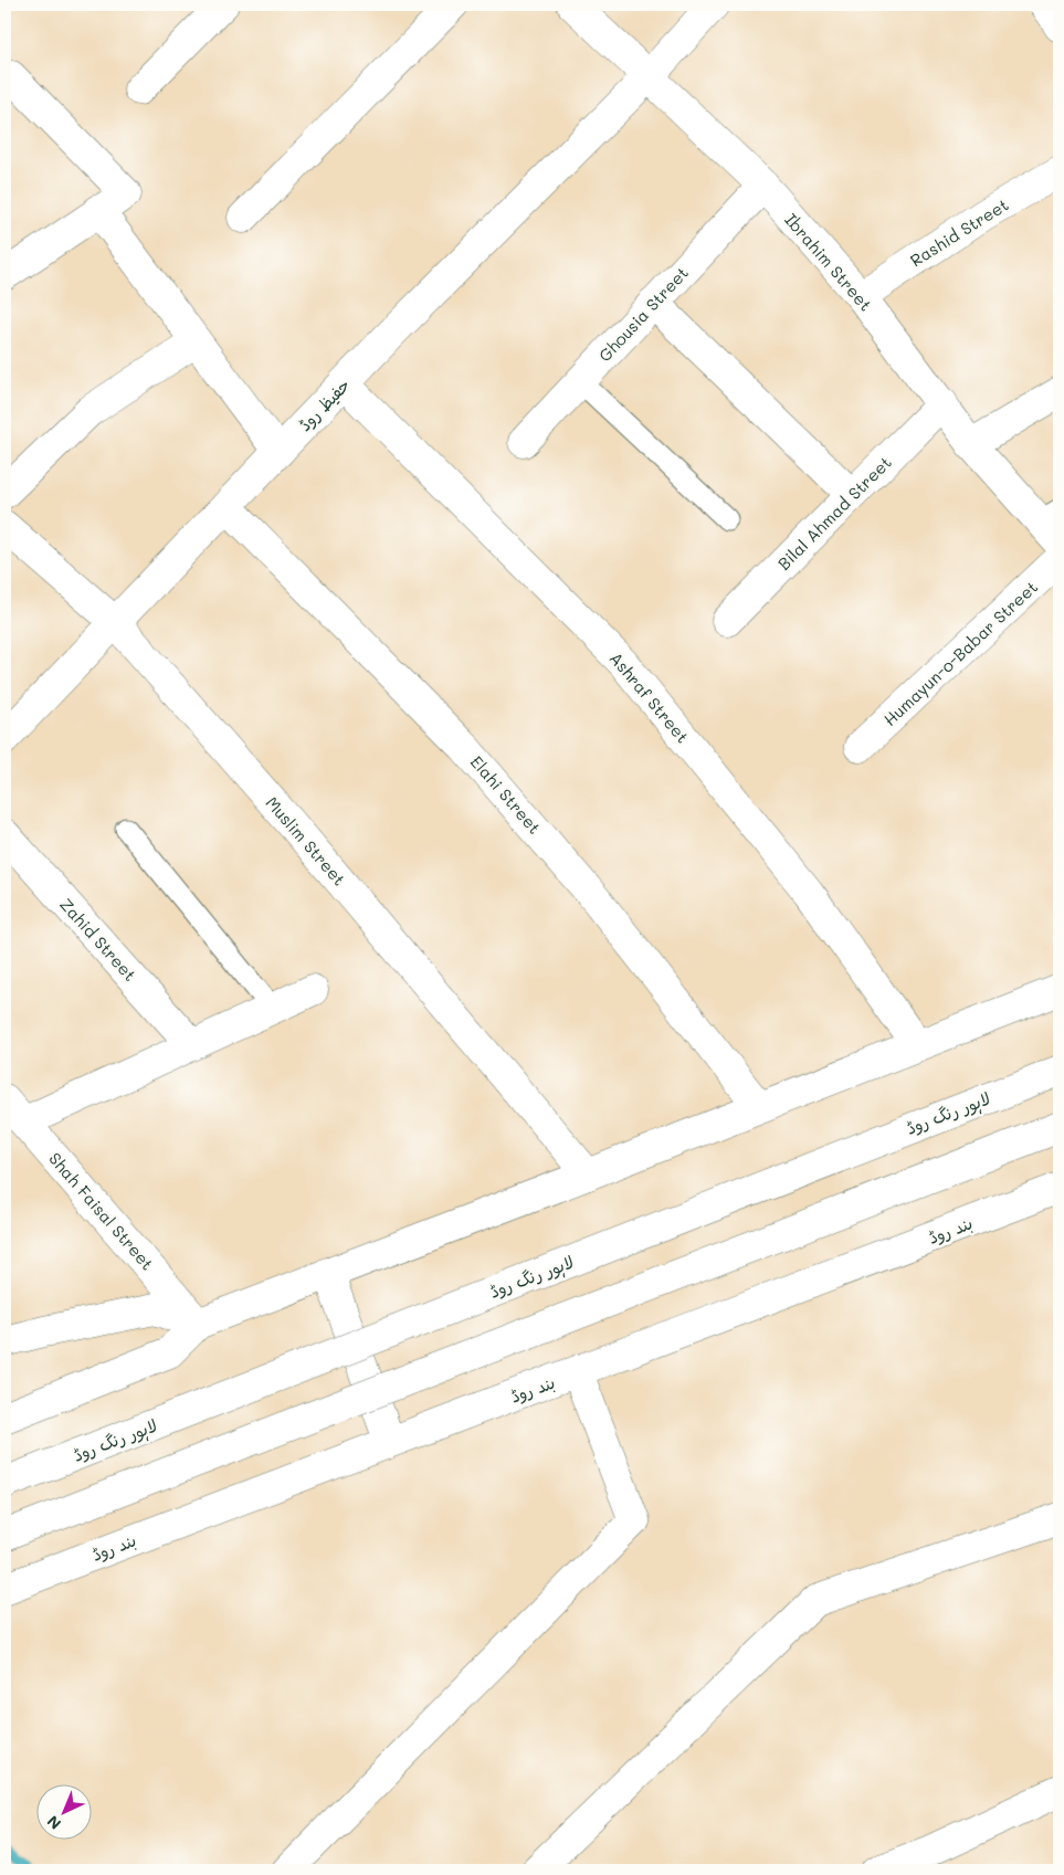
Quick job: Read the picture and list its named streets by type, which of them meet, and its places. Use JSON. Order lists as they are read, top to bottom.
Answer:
{
  "streets": {
    "main road": [
      "Rashid Street",
      "Ibrahim Street",
      "Ghousia Street",
      "حفیظ روڈ",
      "Bilal Ahmad Street",
      "Humayun-o-Babar Street",
      "Ashraf Street",
      "Elahi Street",
      "Muslim Street",
      "Zahid Street",
      "لاہور رنگ روڈ",
      "Shah Faisal Street",
      "بند روڈ"
    ]
  },
  "crossings": [
    ["Rashid Street", "Ibrahim Street"],
    ["Ibrahim Street", "Ghousia Street"],
    ["Ibrahim Street", "حفیظ روڈ"],
    ["Ibrahim Street", "Bilal Ahmad Street"],
    ["حفیظ روڈ", "Ashraf Street"],
    ["حفیظ روڈ", "Elahi Street"],
    ["حفیظ روڈ", "Muslim Street"]
  ],
  "north": "bottom left"
}
